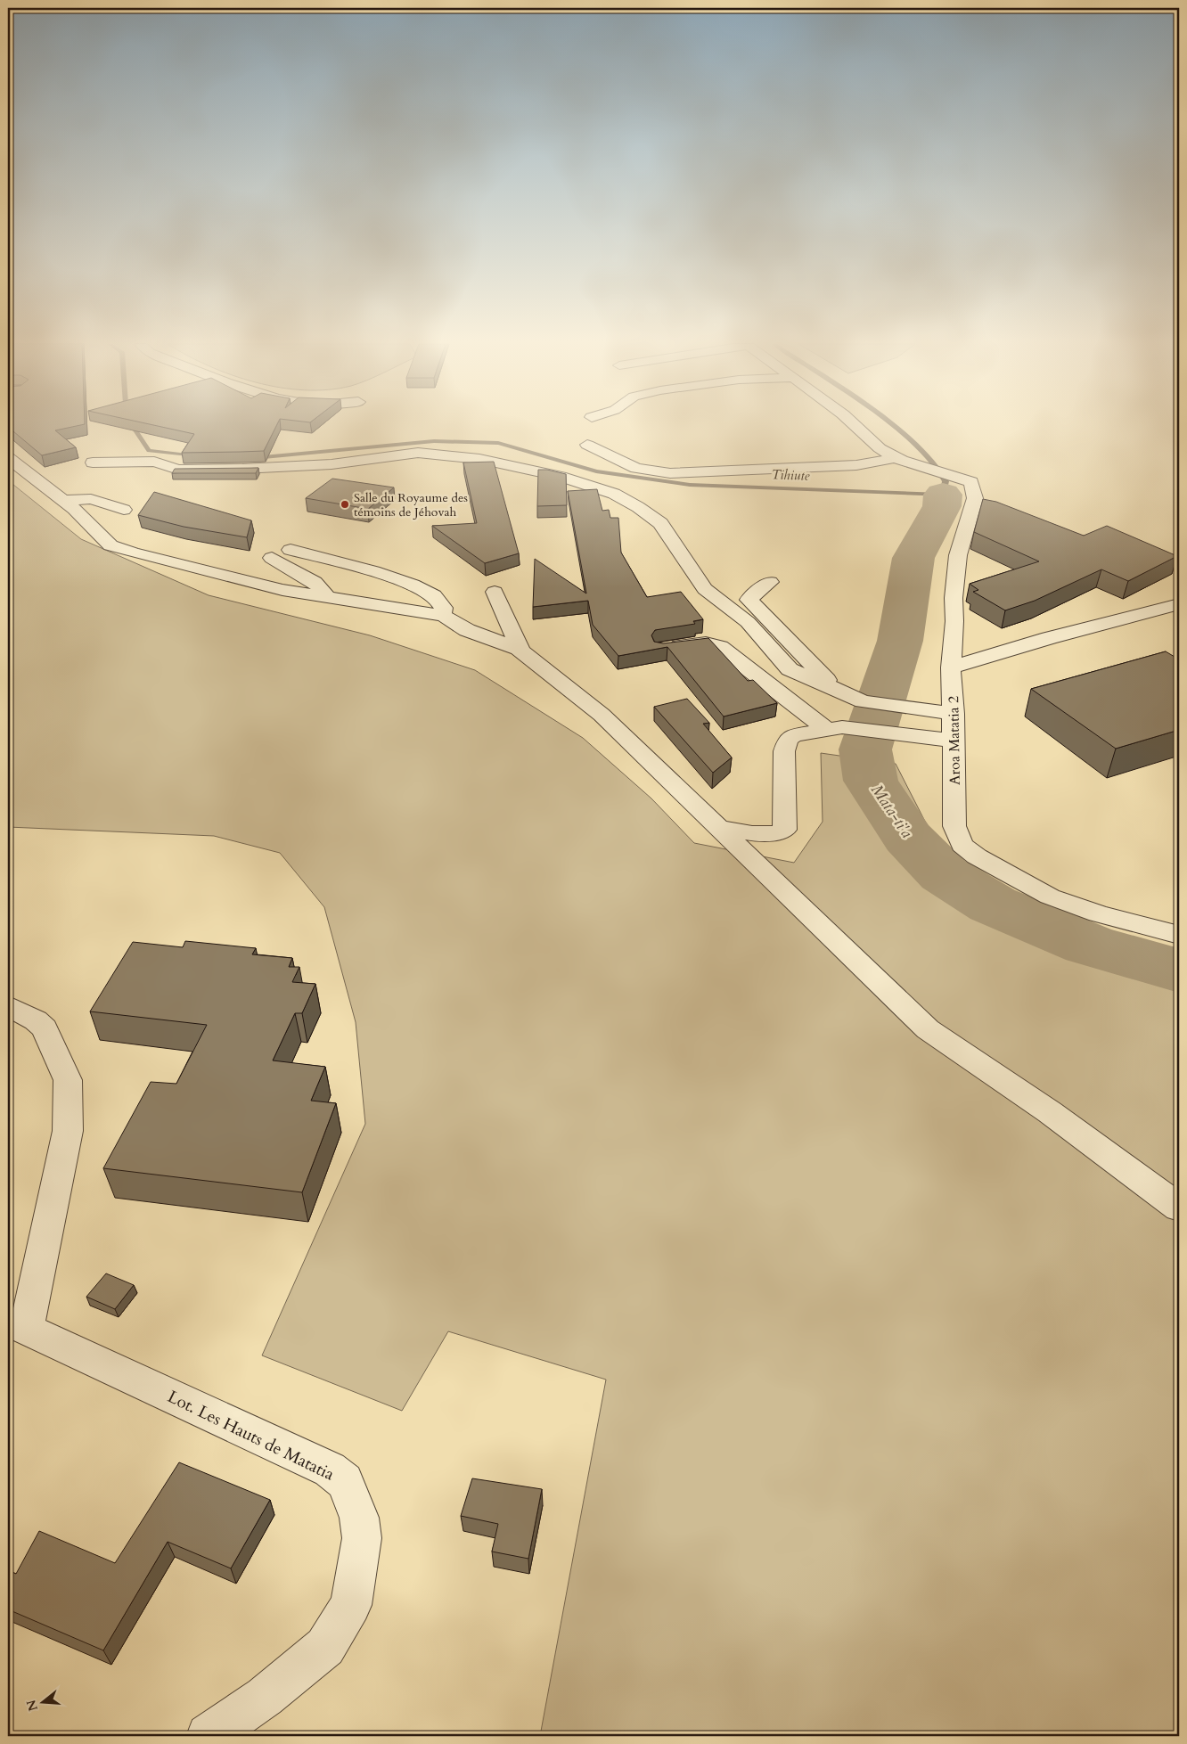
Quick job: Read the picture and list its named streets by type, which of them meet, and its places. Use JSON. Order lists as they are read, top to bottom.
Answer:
{
  "streets": {
    "street": ["Aroa Matatia 2", "Lot. Les Hauts de Matatia"]
  },
  "water": ["Tihiute", "Mata-ti'a"],
  "places": ["Salle du Royaume des témoins de Jéhovah"],
  "north": "left"
}
